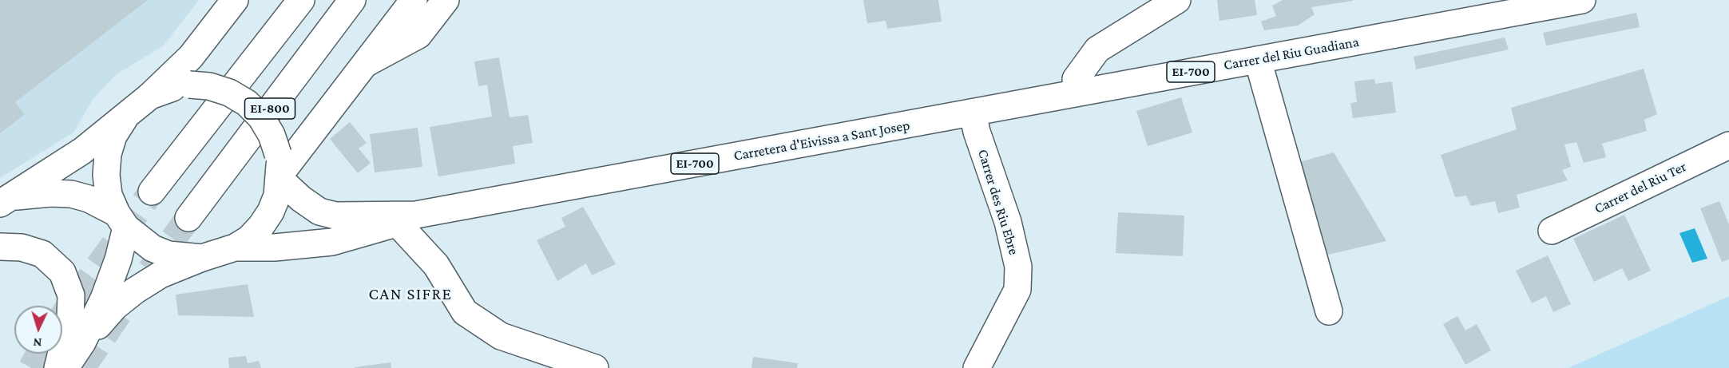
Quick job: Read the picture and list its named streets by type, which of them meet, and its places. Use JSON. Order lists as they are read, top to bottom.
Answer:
{
  "streets": {
    "main road": [
      "Carrer del Riu Guadiana",
      "EI-700",
      "EI-800",
      "Carretera d'Eivissa a Sant Josep",
      "Carrer del Riu Ter",
      "Carrer des Riu Ebre"
    ]
  },
  "crossings": [
    ["Carrer del Riu Guadiana", "Carretera d'Eivissa a Sant Josep"],
    ["Carrer del Riu Guadiana", "Carrer des Riu Ebre"],
    ["EI-800", "Carretera d'Eivissa a Sant Josep"],
    ["Carretera d'Eivissa a Sant Josep", "Carrer des Riu Ebre"]
  ],
  "districts": ["CAN SIFRE"],
  "north": "bottom"
}
